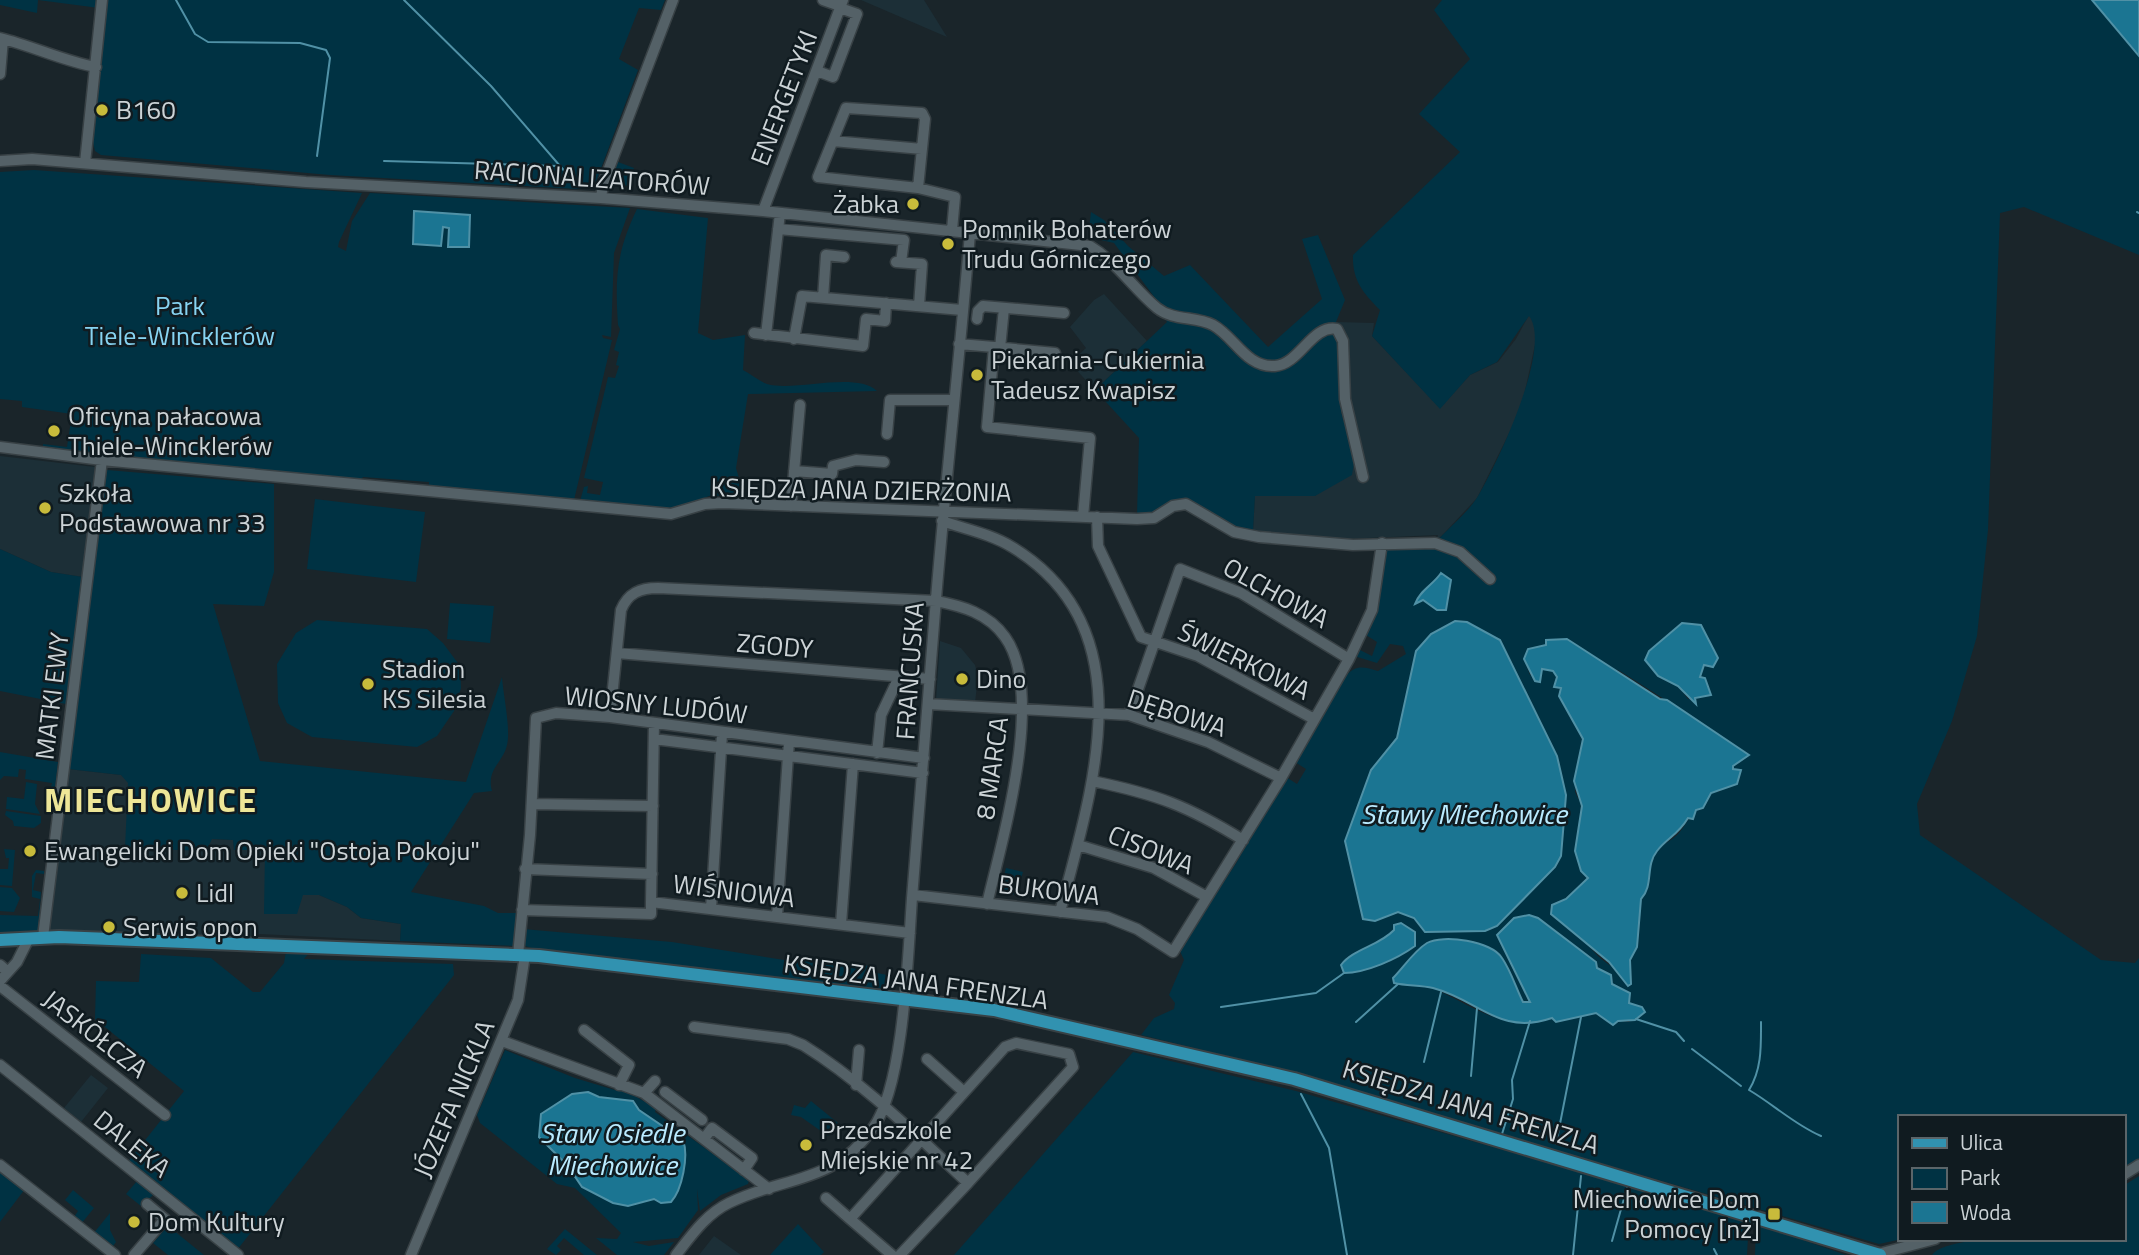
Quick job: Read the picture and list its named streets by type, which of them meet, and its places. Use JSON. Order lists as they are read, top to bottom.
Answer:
{
  "streets": {
    "main road": ["KSIĘDZA JANA FRENZLA"],
    "street": [
      "ENERGETYKI",
      "RACJONALIZATORÓW",
      "KSIĘDZA JANA DZIERŻONIA",
      "OLCHOWA",
      "ZGODY",
      "ŚWIERKOWA",
      "FRANCUSKA",
      "MATKI EWY",
      "WIOSNY LUDÓW",
      "DĘBOWA",
      "8 MARCA",
      "CISOWA",
      "BUKOWA",
      "WIŚNIOWA",
      "JASKÓŁCZA",
      "JÓZEFA NICKLA",
      "DALEKA"
    ]
  },
  "crossings": [
    ["ENERGETYKI", "RACJONALIZATORÓW"],
    ["RACJONALIZATORÓW", "FRANCUSKA"],
    ["KSIĘDZA JANA DZIERŻONIA", "FRANCUSKA"],
    ["KSIĘDZA JANA DZIERŻONIA", "MATKI EWY"],
    ["OLCHOWA", "ŚWIERKOWA"],
    ["ZGODY", "FRANCUSKA"],
    ["ZGODY", "8 MARCA"],
    ["FRANCUSKA", "WIOSNY LUDÓW"],
    ["FRANCUSKA", "DĘBOWA"],
    ["FRANCUSKA", "8 MARCA"],
    ["FRANCUSKA", "BUKOWA"],
    ["FRANCUSKA", "WIŚNIOWA"],
    ["FRANCUSKA", "KSIĘDZA JANA FRENZLA"],
    ["MATKI EWY", "KSIĘDZA JANA FRENZLA"],
    ["WIOSNY LUDÓW", "WIŚNIOWA"],
    ["WIOSNY LUDÓW", "KSIĘDZA JANA FRENZLA"],
    ["WIOSNY LUDÓW", "JÓZEFA NICKLA"],
    ["DĘBOWA", "8 MARCA"],
    ["8 MARCA", "BUKOWA"],
    ["CISOWA", "BUKOWA"],
    ["KSIĘDZA JANA FRENZLA", "JÓZEFA NICKLA"]
  ],
  "districts": ["MIECHOWICE"],
  "water": ["Stawy Miechowice", "Staw Osiedle Miechowice"],
  "parks": ["Park Tiele-Wincklerów"],
  "places": {
    "other": [
      "B160",
      "Żabka",
      "Pomnik Bohaterów Trudu Górniczego",
      "Piekarnia-Cukiernia Tadeusz Kwapisz",
      "Oficyna pałacowa Thiele-Wincklerów",
      "Szkoła Podstawowa nr 33",
      "Dino",
      "Stadion KS Silesia",
      "Ewangelicki Dom Opieki \"Ostoja Pokoju\"",
      "Lidl",
      "Serwis opon",
      "Przedszkole Miejskie nr 42",
      "Dom Kultury"
    ],
    "transit": ["Miechowice Dom Pomocy [nż]"]
  },
  "legend": ["Ulica", "Park", "Woda"]
}
